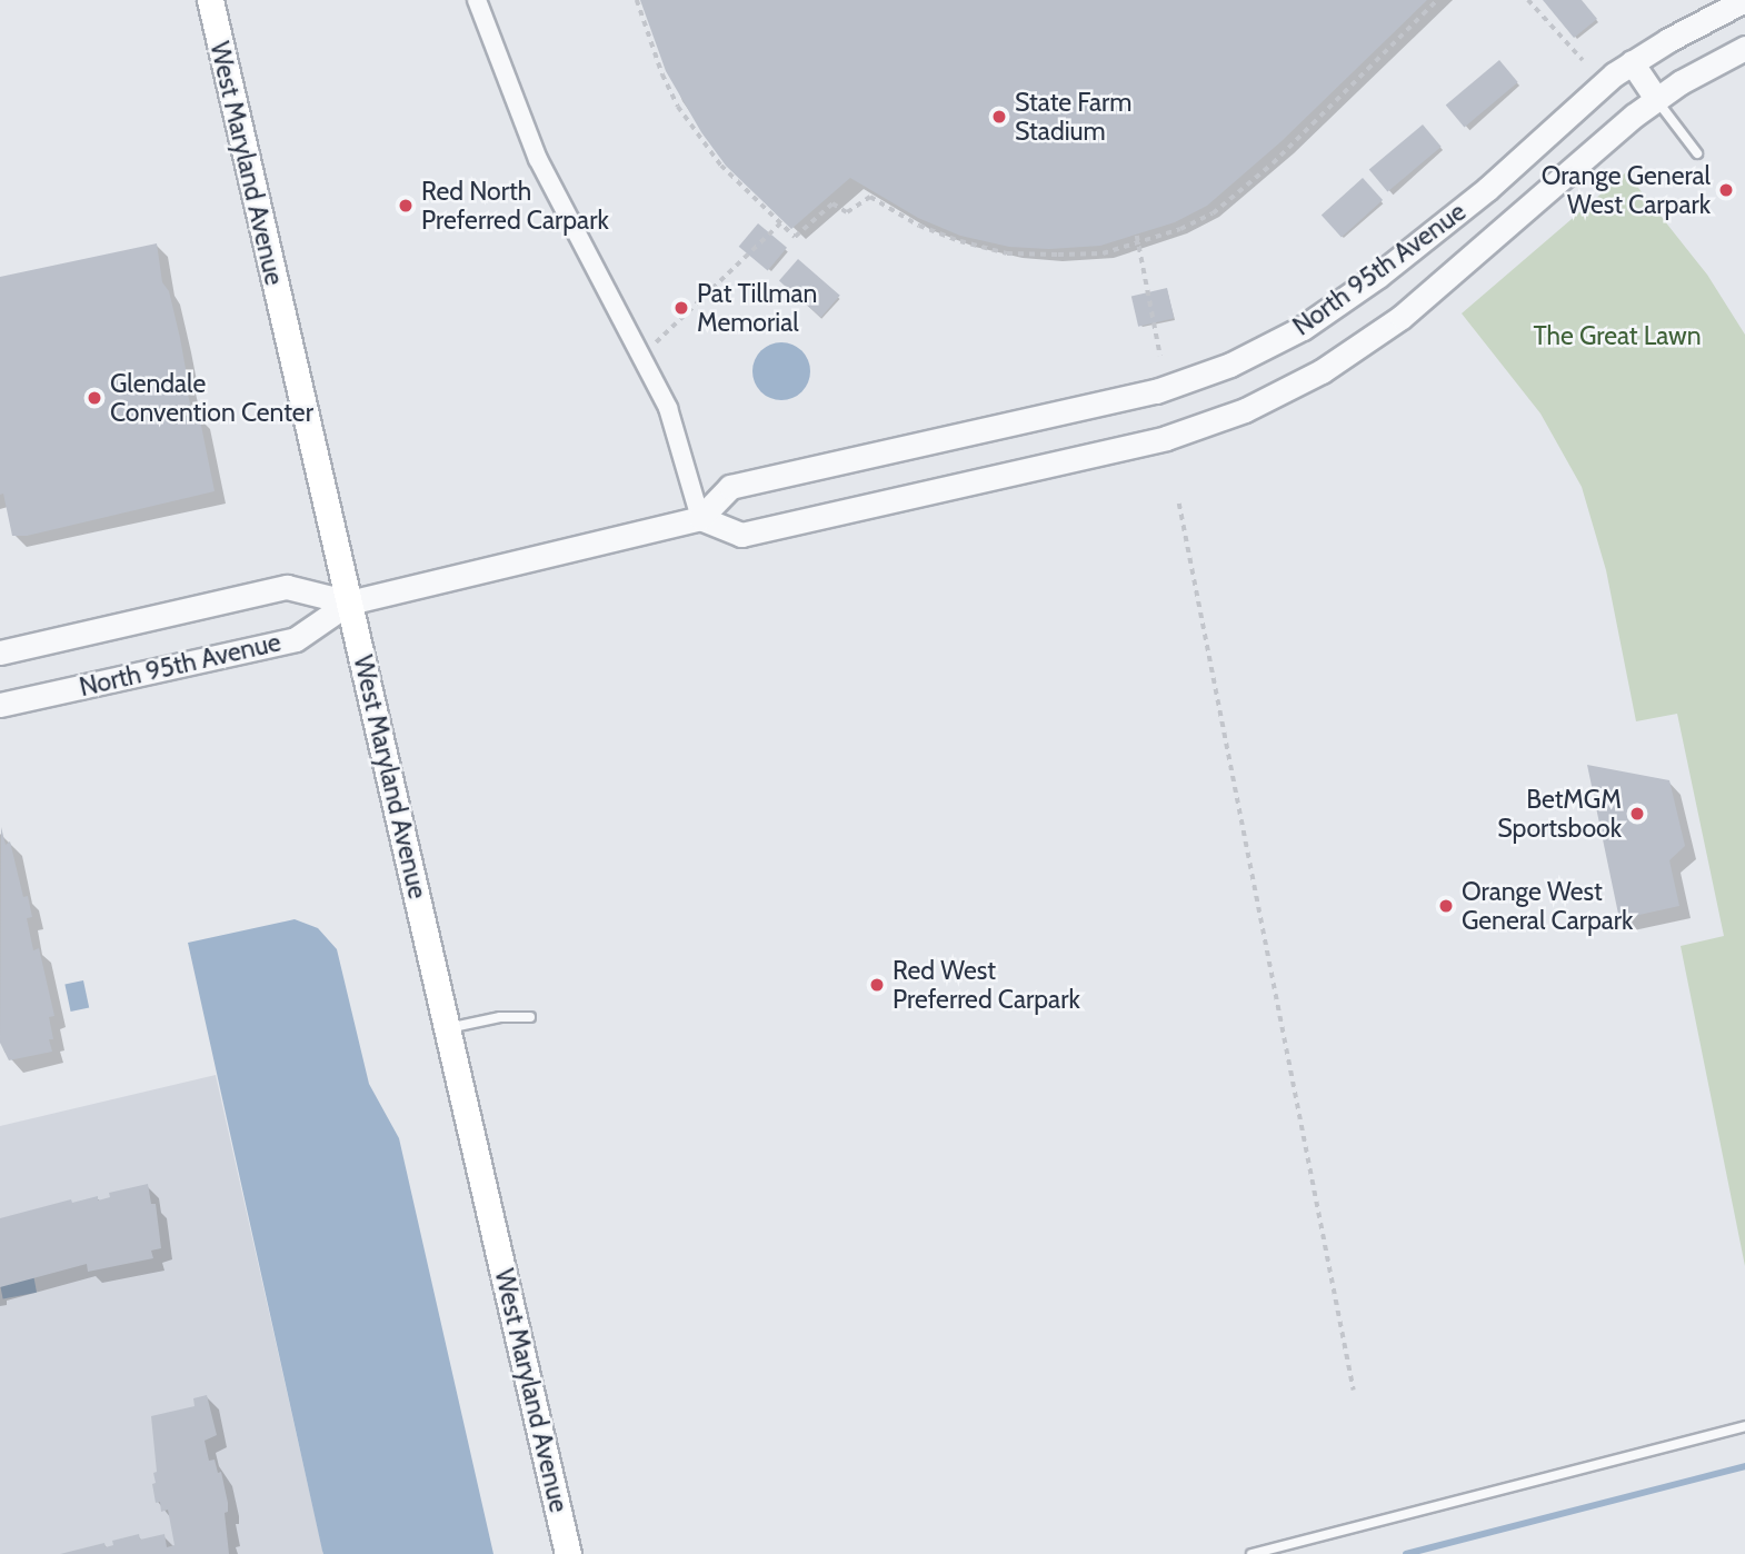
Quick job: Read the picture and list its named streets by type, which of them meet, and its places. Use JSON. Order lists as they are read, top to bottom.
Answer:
{
  "streets": {
    "main road": ["West Maryland Avenue"],
    "street": ["North 95th Avenue"]
  },
  "crossings": [
    ["West Maryland Avenue", "North 95th Avenue"]
  ],
  "parks": ["The Great Lawn"],
  "places": [
    "State Farm Stadium",
    "Orange General West Carpark",
    "Red North Preferred Carpark",
    "Pat Tillman Memorial",
    "Glendale Convention Center",
    "BetMGM Sportsbook",
    "Orange West General Carpark",
    "Red West Preferred Carpark"
  ]
}
